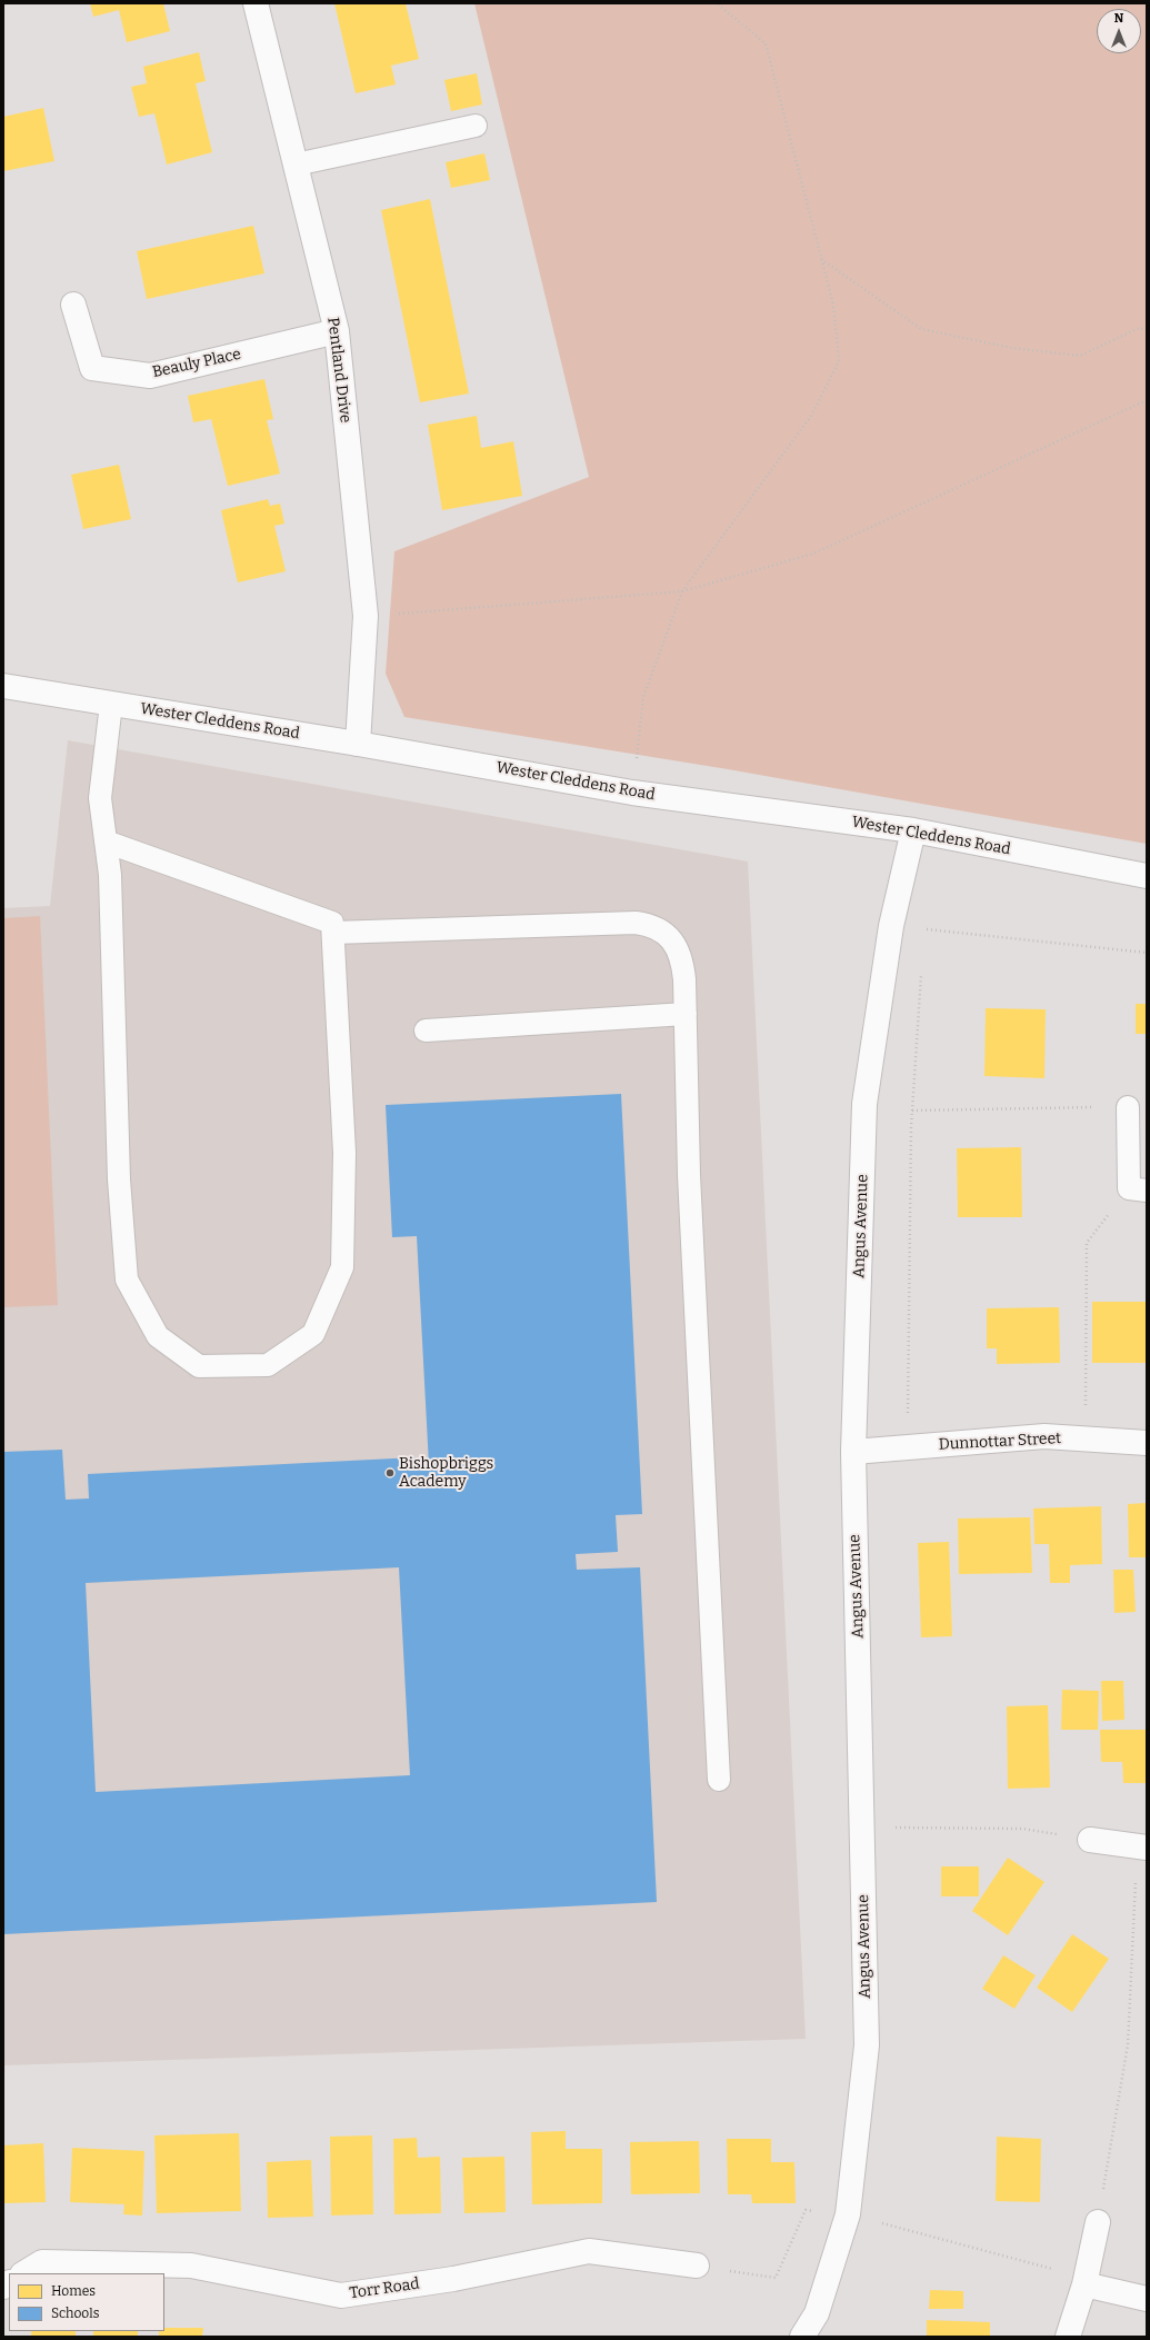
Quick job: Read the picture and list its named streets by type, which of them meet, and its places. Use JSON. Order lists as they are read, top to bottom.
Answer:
{
  "streets": {
    "street": [
      "Beauly Place",
      "Pentland Drive",
      "Wester Cleddens Road",
      "Angus Avenue",
      "Dunnottar Street",
      "Torr Road"
    ]
  },
  "crossings": [
    ["Beauly Place", "Pentland Drive"],
    ["Pentland Drive", "Wester Cleddens Road"],
    ["Wester Cleddens Road", "Angus Avenue"],
    ["Angus Avenue", "Dunnottar Street"]
  ],
  "places": ["Bishopbriggs Academy"],
  "legend": ["Homes", "Schools"],
  "north": "top"
}
